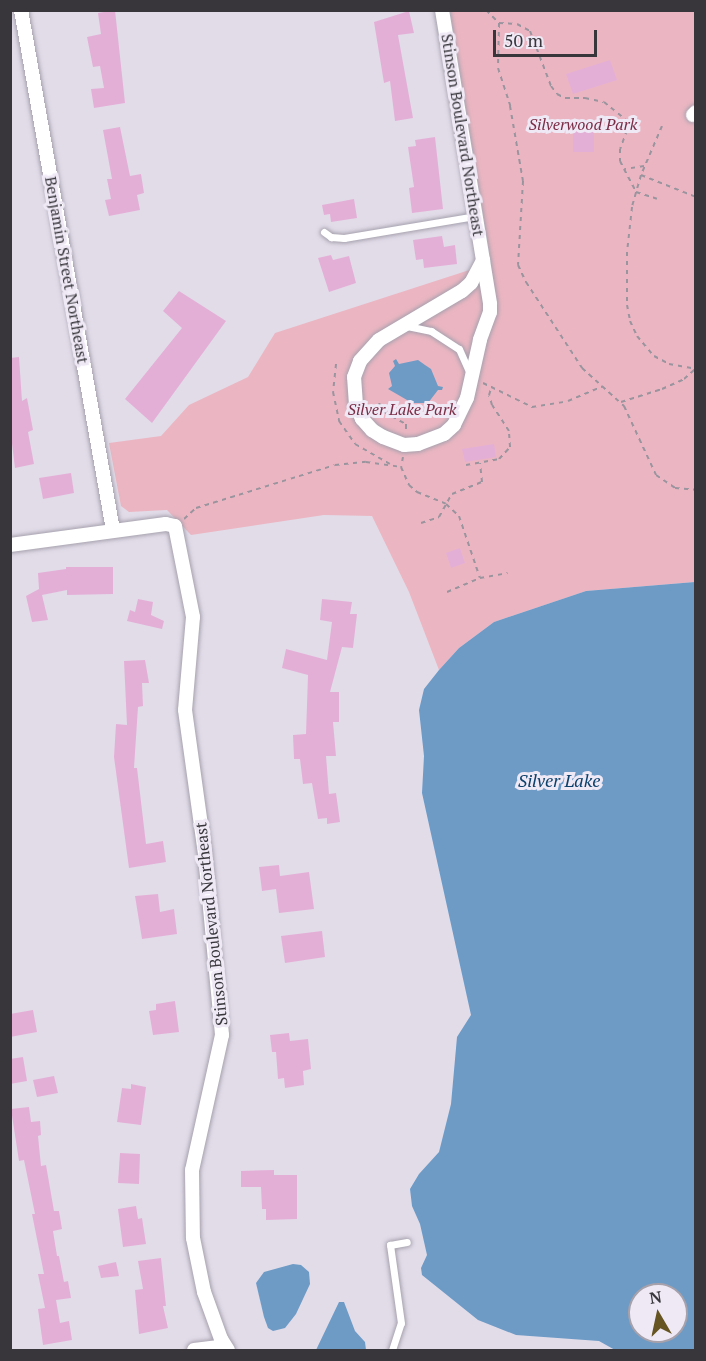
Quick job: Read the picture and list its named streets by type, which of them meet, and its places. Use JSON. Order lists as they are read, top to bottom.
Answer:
{
  "streets": {
    "street": ["Stinson Boulevard Northeast", "Benjamin Street Northeast"]
  },
  "water": ["Silver Lake"],
  "parks": ["Silverwood Park", "Silver Lake Park"],
  "scale_bar": "50 m",
  "north": "top"
}
